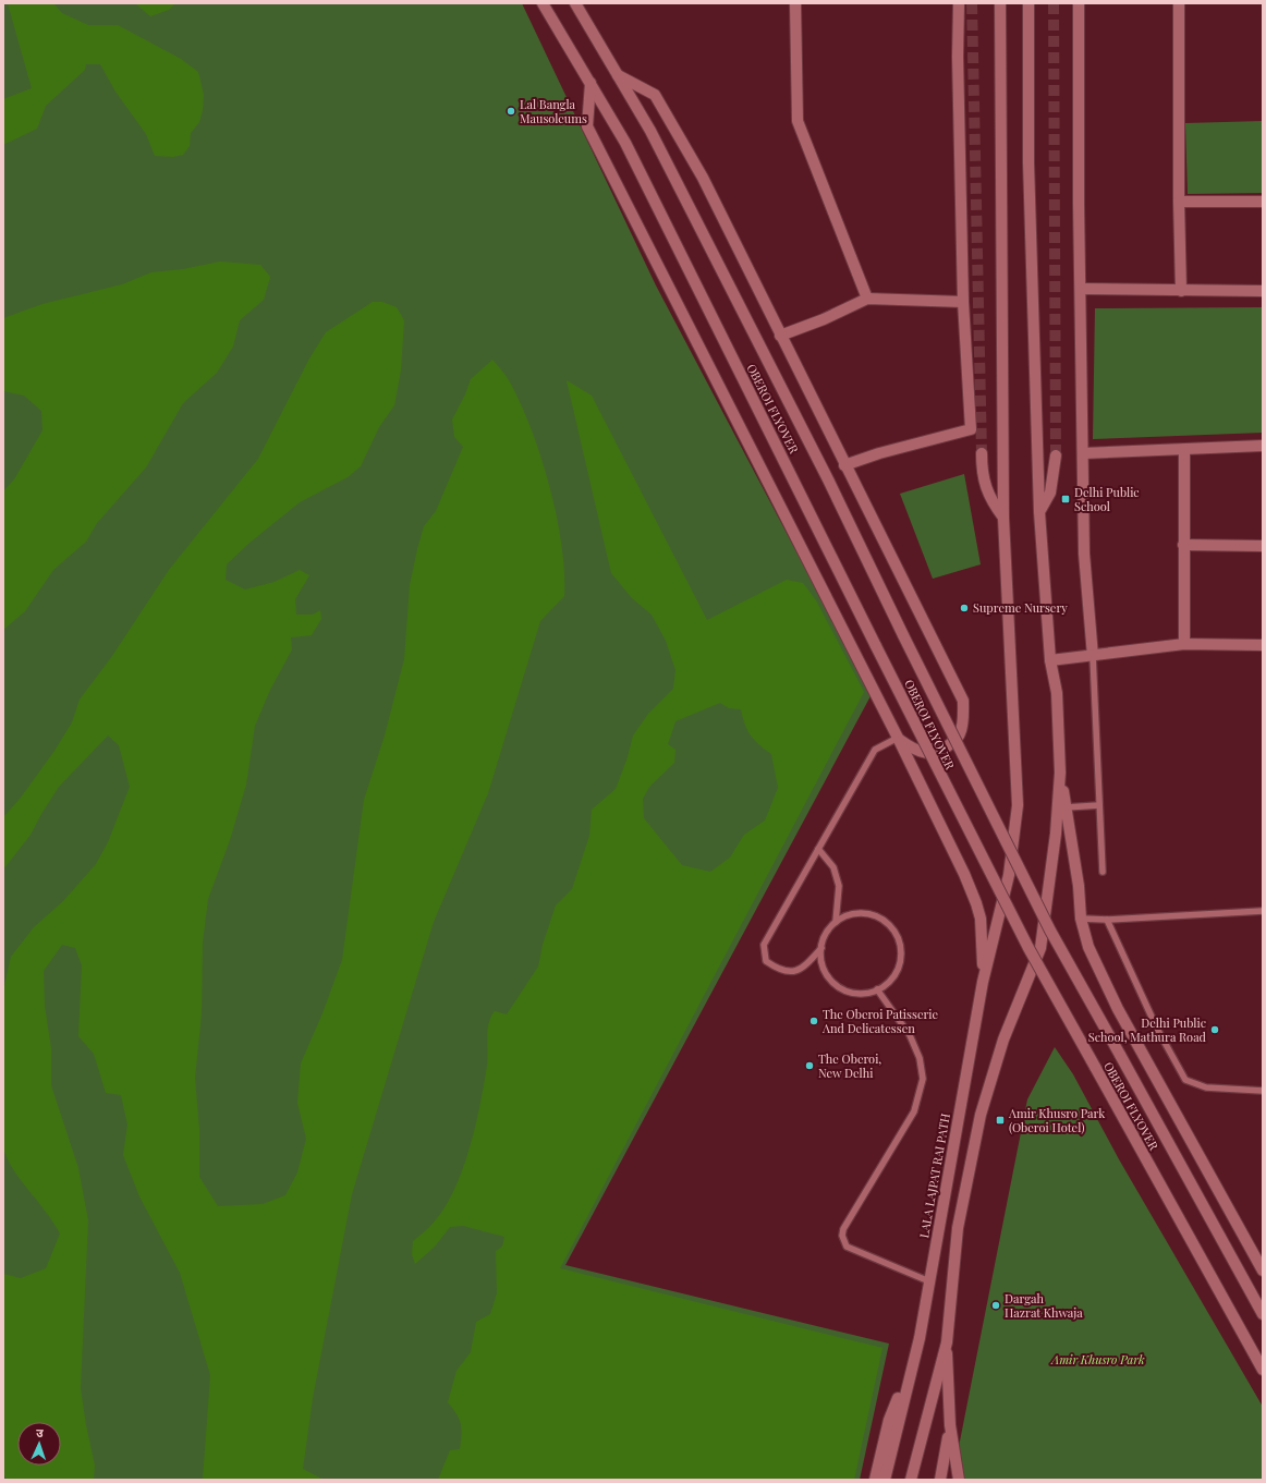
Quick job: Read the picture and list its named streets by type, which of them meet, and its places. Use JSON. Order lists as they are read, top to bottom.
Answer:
{
  "streets": {
    "main road": ["OBEROI FLYOVER", "LALA LAJPAT RAI PATH"]
  },
  "parks": ["Amir Khusro Park"],
  "places": {
    "other": [
      "Lal Bangla Mausoleums",
      "Supreme Nursery",
      "The Oberoi Patisserie And Delicatessen",
      "Delhi Public School, Mathura Road",
      "The Oberoi, New Delhi",
      "Dargah Hazrat Khwaja"
    ],
    "transit": ["Delhi Public School", "Amir Khusro Park (Oberoi Hotel)"]
  },
  "north": "top"
}
